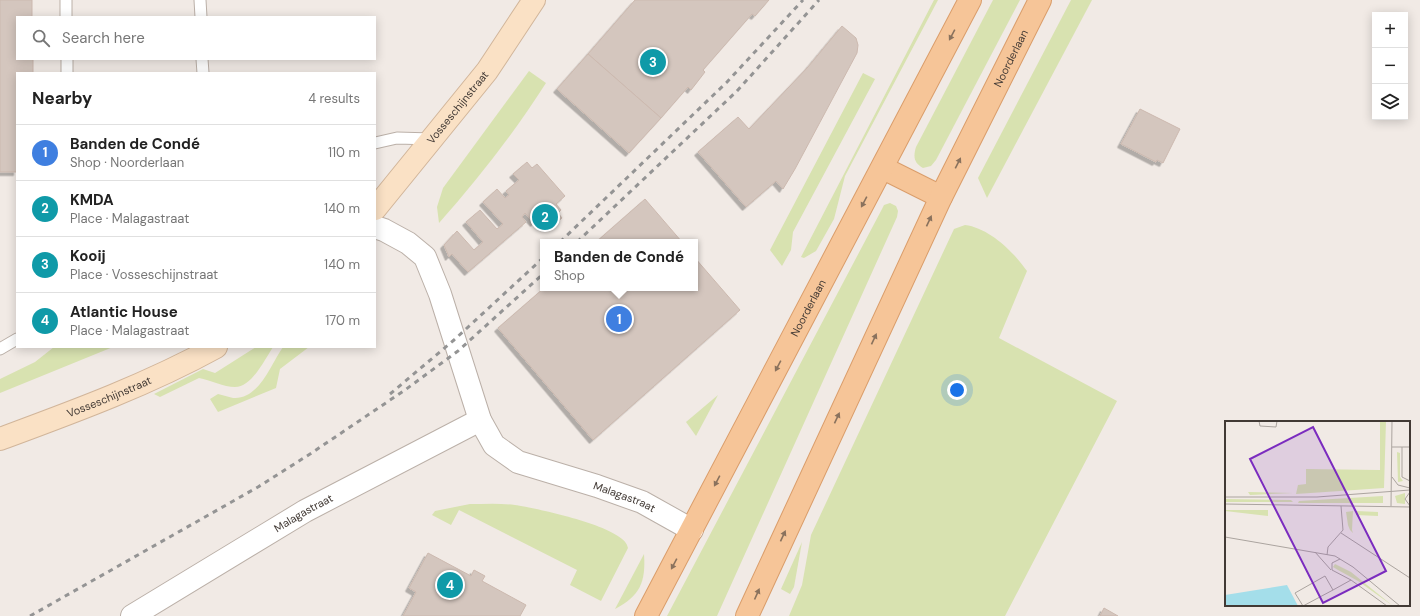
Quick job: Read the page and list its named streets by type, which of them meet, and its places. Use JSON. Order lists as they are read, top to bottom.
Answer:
{
  "streets": {
    "main road": ["Noorderlaan"],
    "street": ["Vosseschijnstraat", "Malagastraat"]
  },
  "crossings": [
    ["Noorderlaan", "Malagastraat"]
  ],
  "page": {
    "map_buttons": ["+", "−"],
    "search": "Search here",
    "pins": [
      "3",
      "2",
      "1",
      "4"
    ],
    "heading": ["Nearby", "4 results"],
    "list": [
      {
        "mark": "1",
        "name": "Banden de Condé",
        "note": "Shop · Noorderlaan",
        "value": "110 m"
      },
      {
        "mark": "2",
        "name": "KMDA",
        "note": "Place · Malagastraat",
        "value": "140 m"
      },
      {
        "mark": "3",
        "name": "Kooij",
        "note": "Place · Vosseschijnstraat",
        "value": "140 m"
      },
      {
        "mark": "4",
        "name": "Atlantic House",
        "note": "Place · Malagastraat",
        "value": "170 m"
      }
    ],
    "popup": ["Banden de Condé", "Shop"]
  }
}
